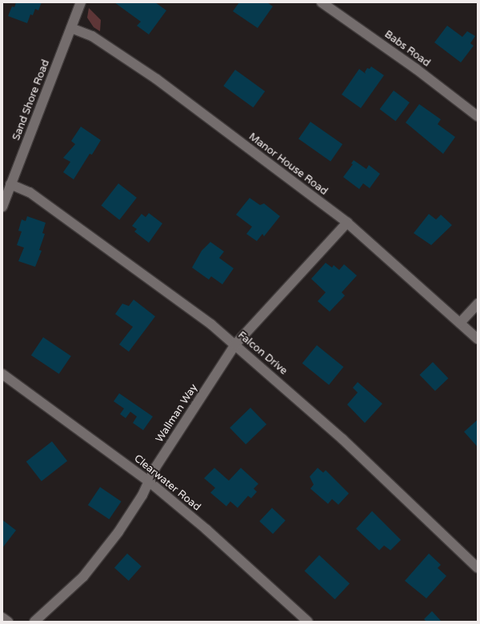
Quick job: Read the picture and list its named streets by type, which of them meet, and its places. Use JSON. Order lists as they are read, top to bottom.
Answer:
{
  "streets": {
    "street": [
      "Babs Road",
      "Sand Shore Road",
      "Manor House Road",
      "Falcon Drive",
      "Wallman Way",
      "Clearwater Road"
    ]
  },
  "crossings": [
    ["Sand Shore Road", "Manor House Road"],
    ["Sand Shore Road", "Falcon Drive"],
    ["Manor House Road", "Wallman Way"],
    ["Falcon Drive", "Wallman Way"],
    ["Wallman Way", "Clearwater Road"]
  ]
}
